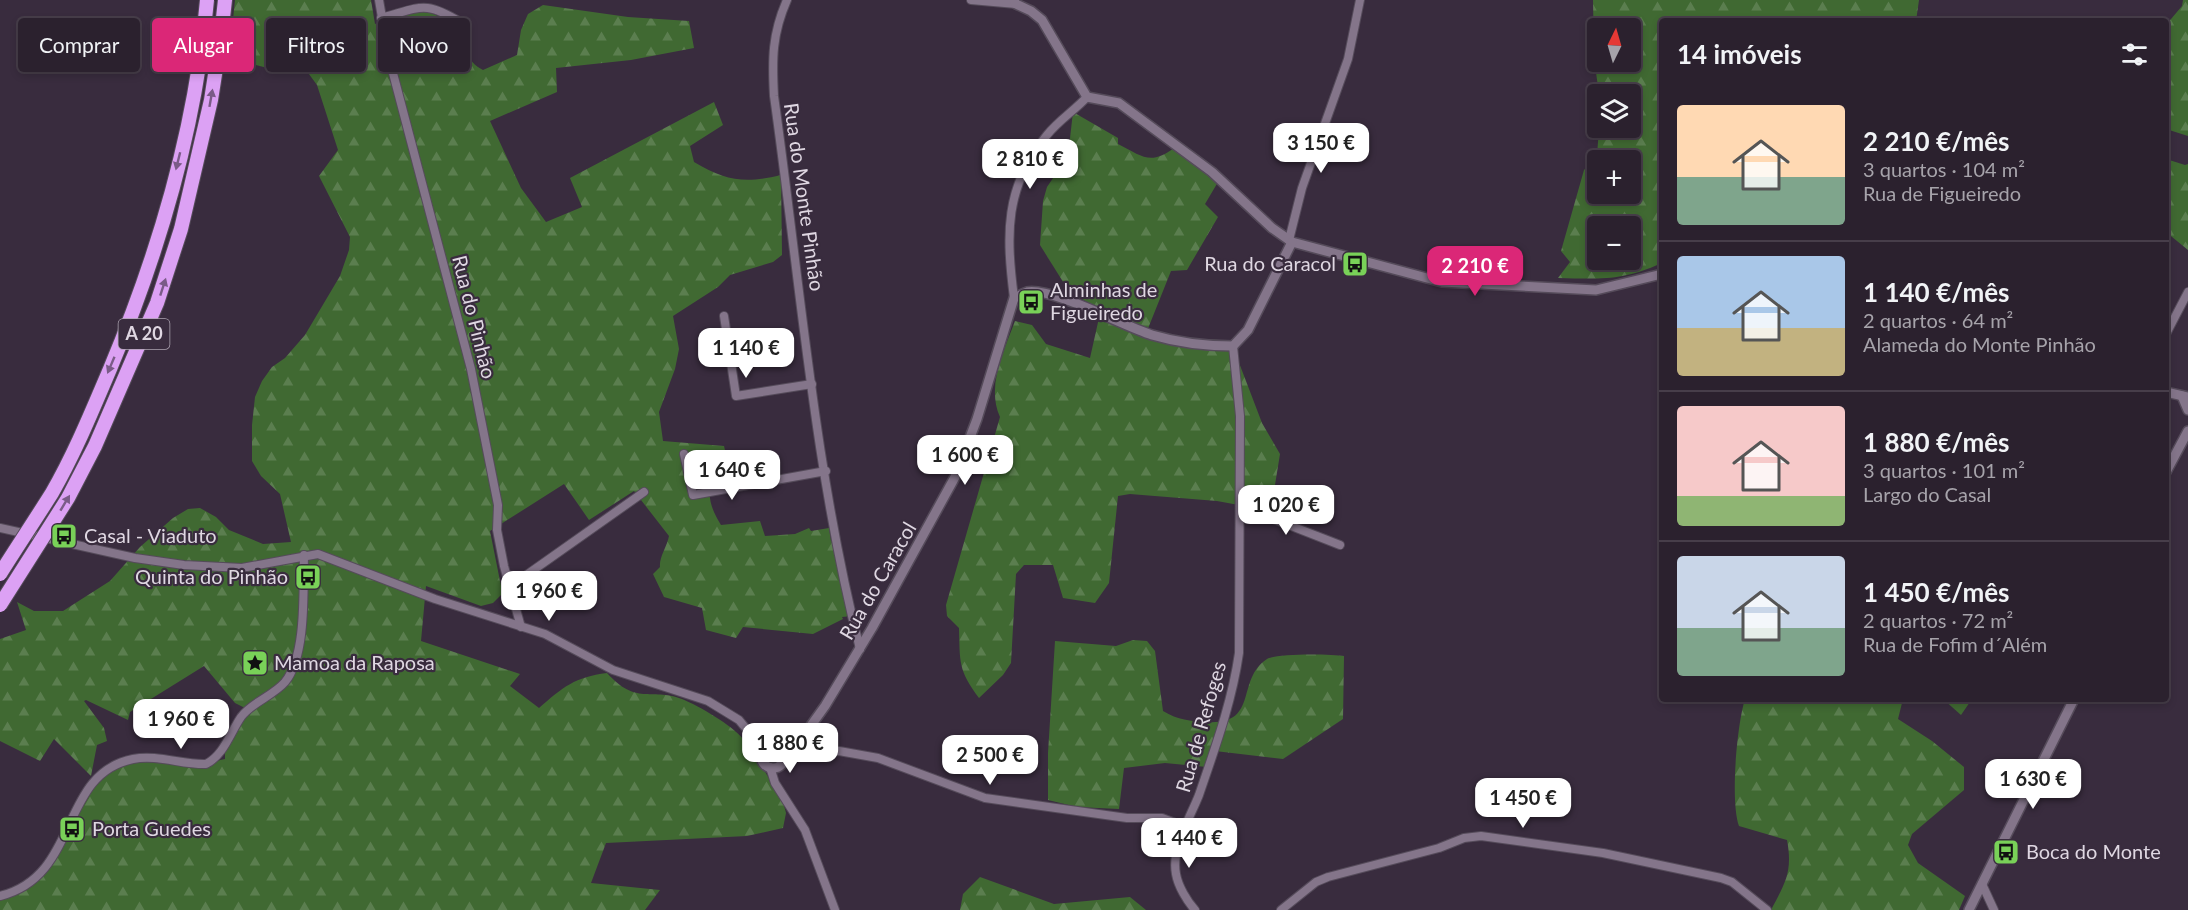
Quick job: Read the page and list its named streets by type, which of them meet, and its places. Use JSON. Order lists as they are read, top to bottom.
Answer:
{
  "streets": {
    "highway": ["A 20"],
    "street": [
      "Rua do Monte Pinhão",
      "Rua do Pinhão",
      "Rua do Caracol",
      "Rua de Refoges"
    ]
  },
  "crossings": [
    ["Rua do Monte Pinhão", "Rua do Caracol"]
  ],
  "places": {
    "bus stop": [
      "Rua do Caracol",
      "Alminhas de Figueiredo",
      "Casal - Viaduto",
      "Quinta do Pinhão",
      "Porta Guedes",
      "Boca do Monte"
    ],
    "place": ["Mamoa da Raposa"]
  },
  "north": "top",
  "page": {
    "map_buttons": ["+", "−"],
    "chip": [
      "Comprar",
      "Alugar",
      "Filtros",
      "Novo"
    ],
    "heading": "14 imóveis",
    "list": [
      {
        "name": "2 210 €/mês",
        "note": "3 quartos · 104 m² · Rua de Figueiredo"
      },
      {
        "name": "1 140 €/mês",
        "note": "2 quartos · 64 m² · Alameda do Monte Pinhão"
      },
      {
        "name": "1 880 €/mês",
        "note": "3 quartos · 101 m² · Largo do Casal"
      },
      {
        "name": "1 450 €/mês",
        "note": "2 quartos · 72 m² · Rua de Fofim d´Além"
      }
    ],
    "price": [
      "3 150 €",
      "2 810 €",
      "2 210 €",
      "1 140 €",
      "1 600 €",
      "1 640 €",
      "1 020 €",
      "1 960 €",
      "1 960 €",
      "1 880 €",
      "2 500 €",
      "1 630 €",
      "1 450 €",
      "1 440 €"
    ]
  }
}
